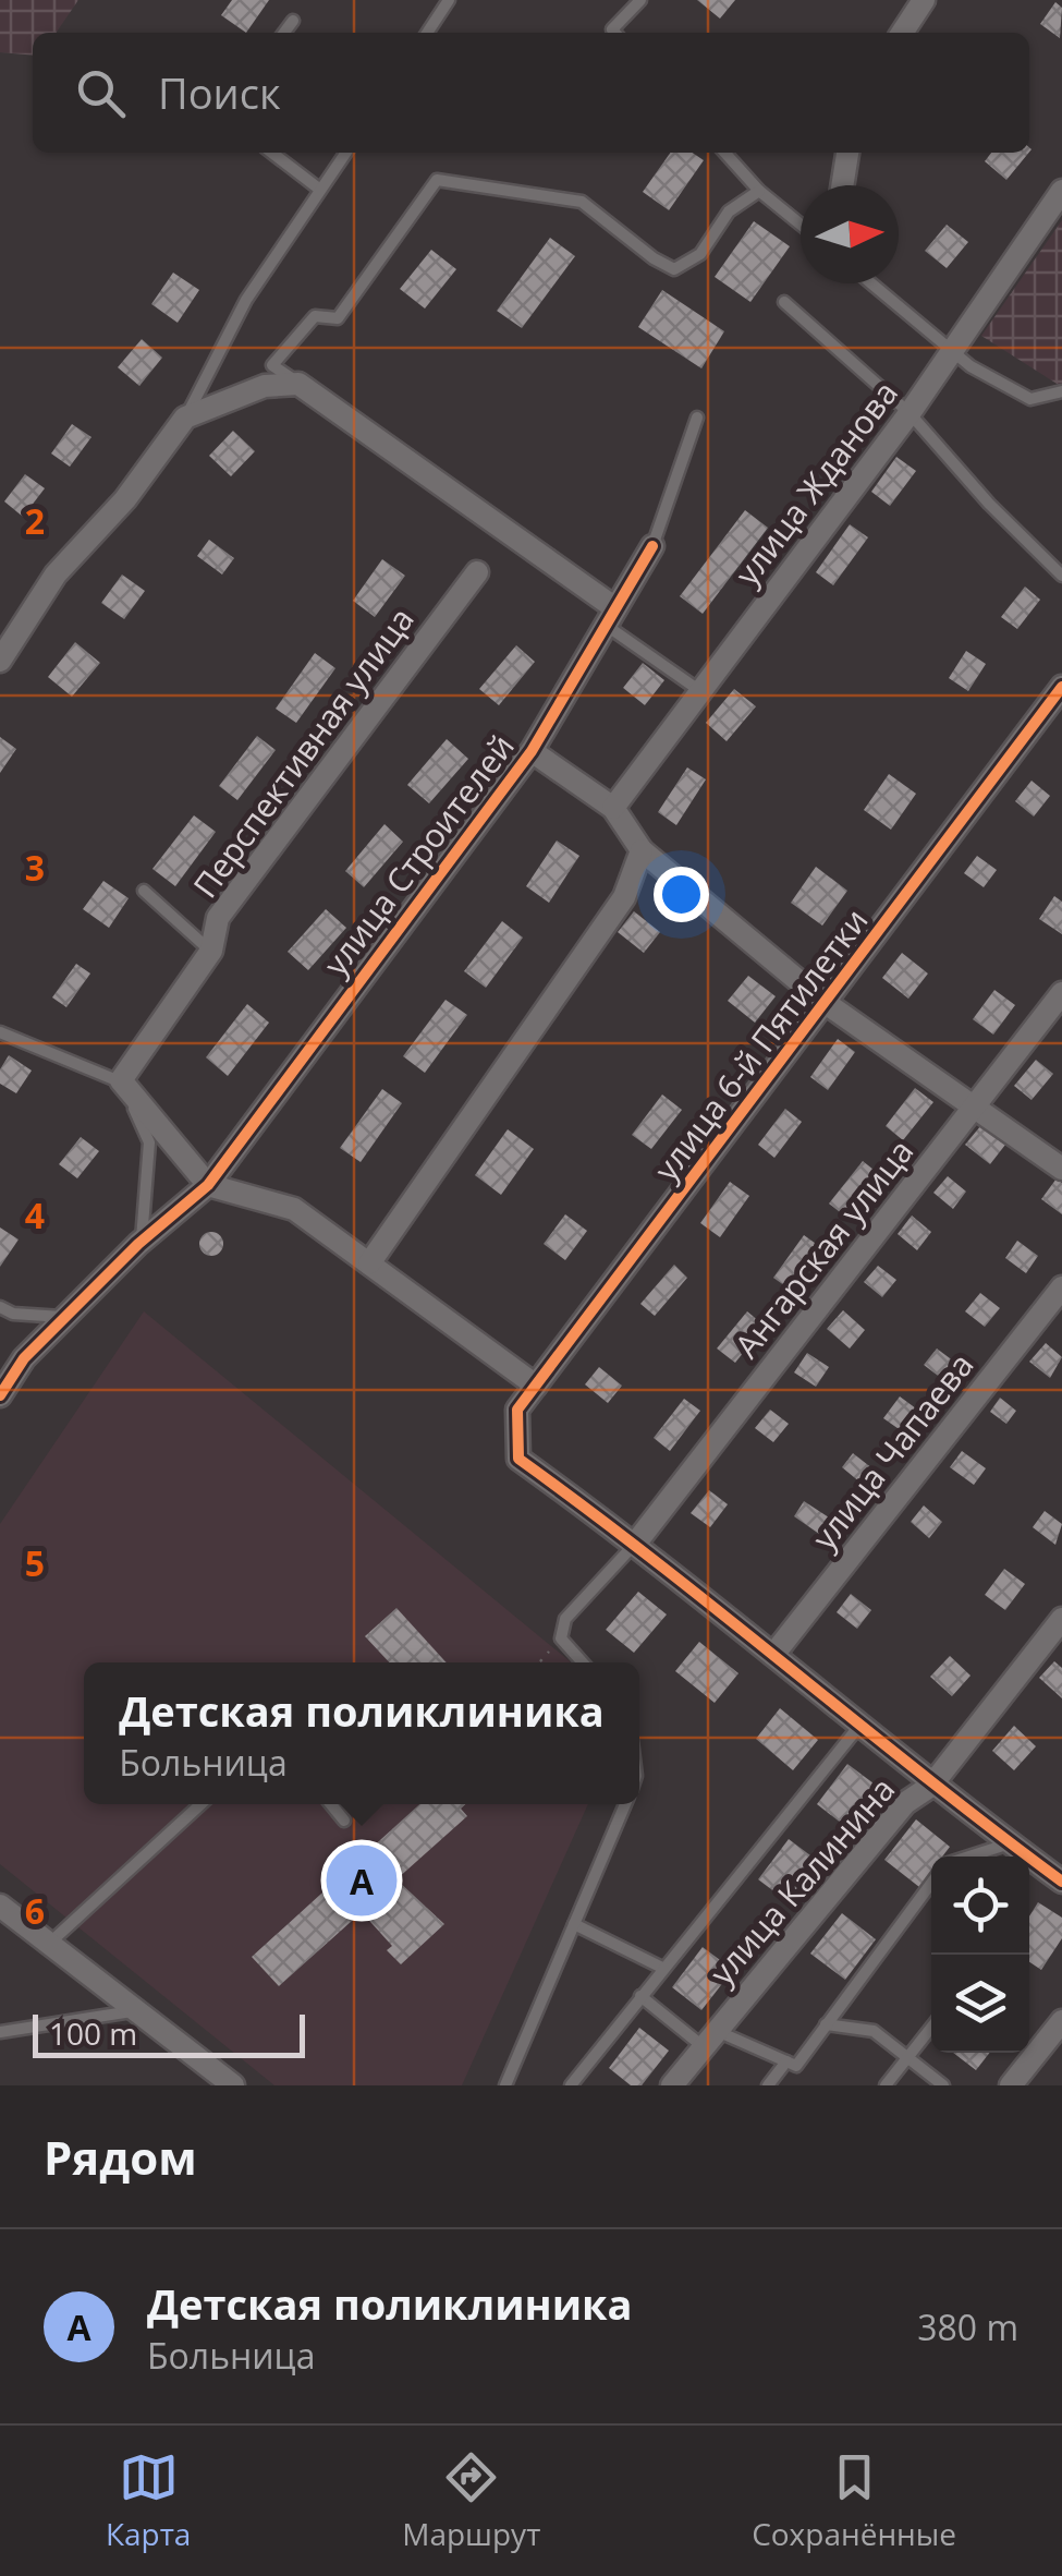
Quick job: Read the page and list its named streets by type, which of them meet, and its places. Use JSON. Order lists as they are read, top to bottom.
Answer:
{
  "streets": {
    "street": [
      "улица Жданова",
      "Перспективная улица",
      "улица Строителей",
      "улица 6-й Пятилетки",
      "Ангарская улица",
      "улица Чапаева",
      "улица Калинина"
    ]
  },
  "crossings": [
    ["улица 6-й Пятилетки", "Ангарская улица"]
  ],
  "scale_bar": "100 m",
  "north": "right",
  "page": {
    "search": "Поиск",
    "popup": ["Детская поликлиника", "Больница"],
    "pins": "A",
    "scale": "100 m",
    "heading": "Рядом",
    "list": [
      {
        "mark": "A",
        "name": "Детская поликлиника",
        "note": "Больница",
        "value": "380 m"
      }
    ],
    "nav": ["Карта", "Маршрут", "Сохранённые"]
  },
  "grid": {
    "rows": [
      "2",
      "3",
      "4",
      "5",
      "6"
    ]
  }
}
